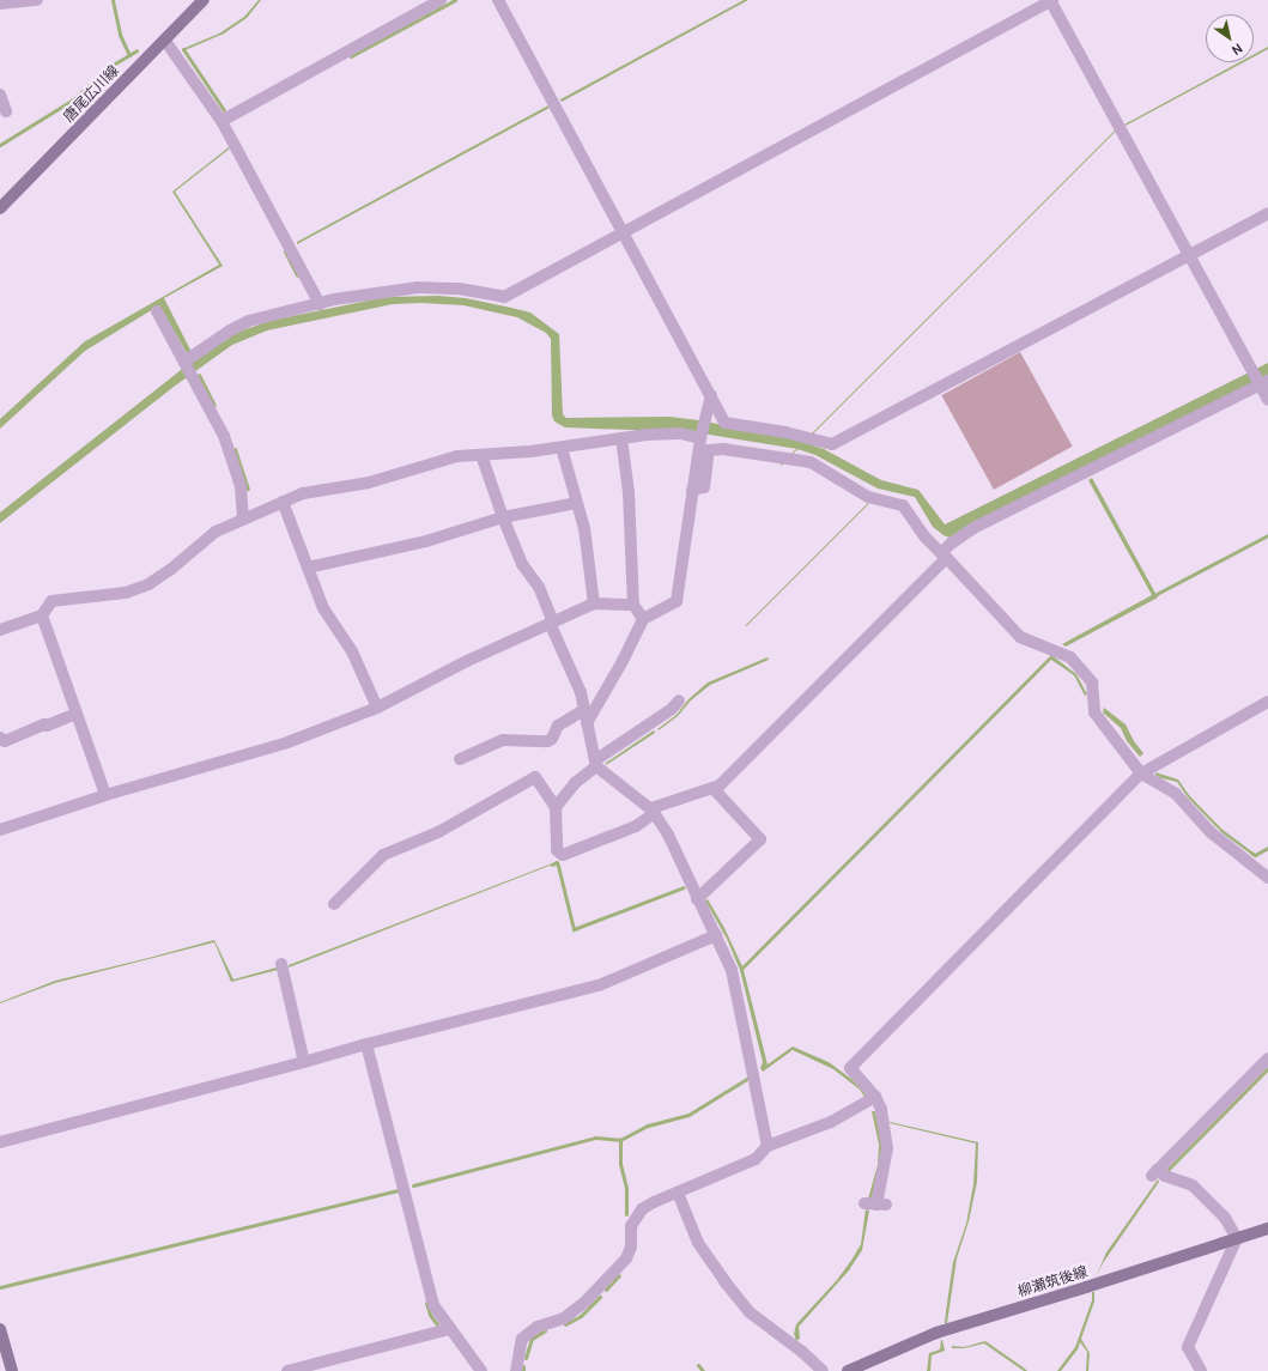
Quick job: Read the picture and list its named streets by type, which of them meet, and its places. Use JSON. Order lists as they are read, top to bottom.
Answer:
{
  "streets": {
    "main road": ["唐尾広川線", "柳瀬筑後線"]
  },
  "north": "bottom right"
}
